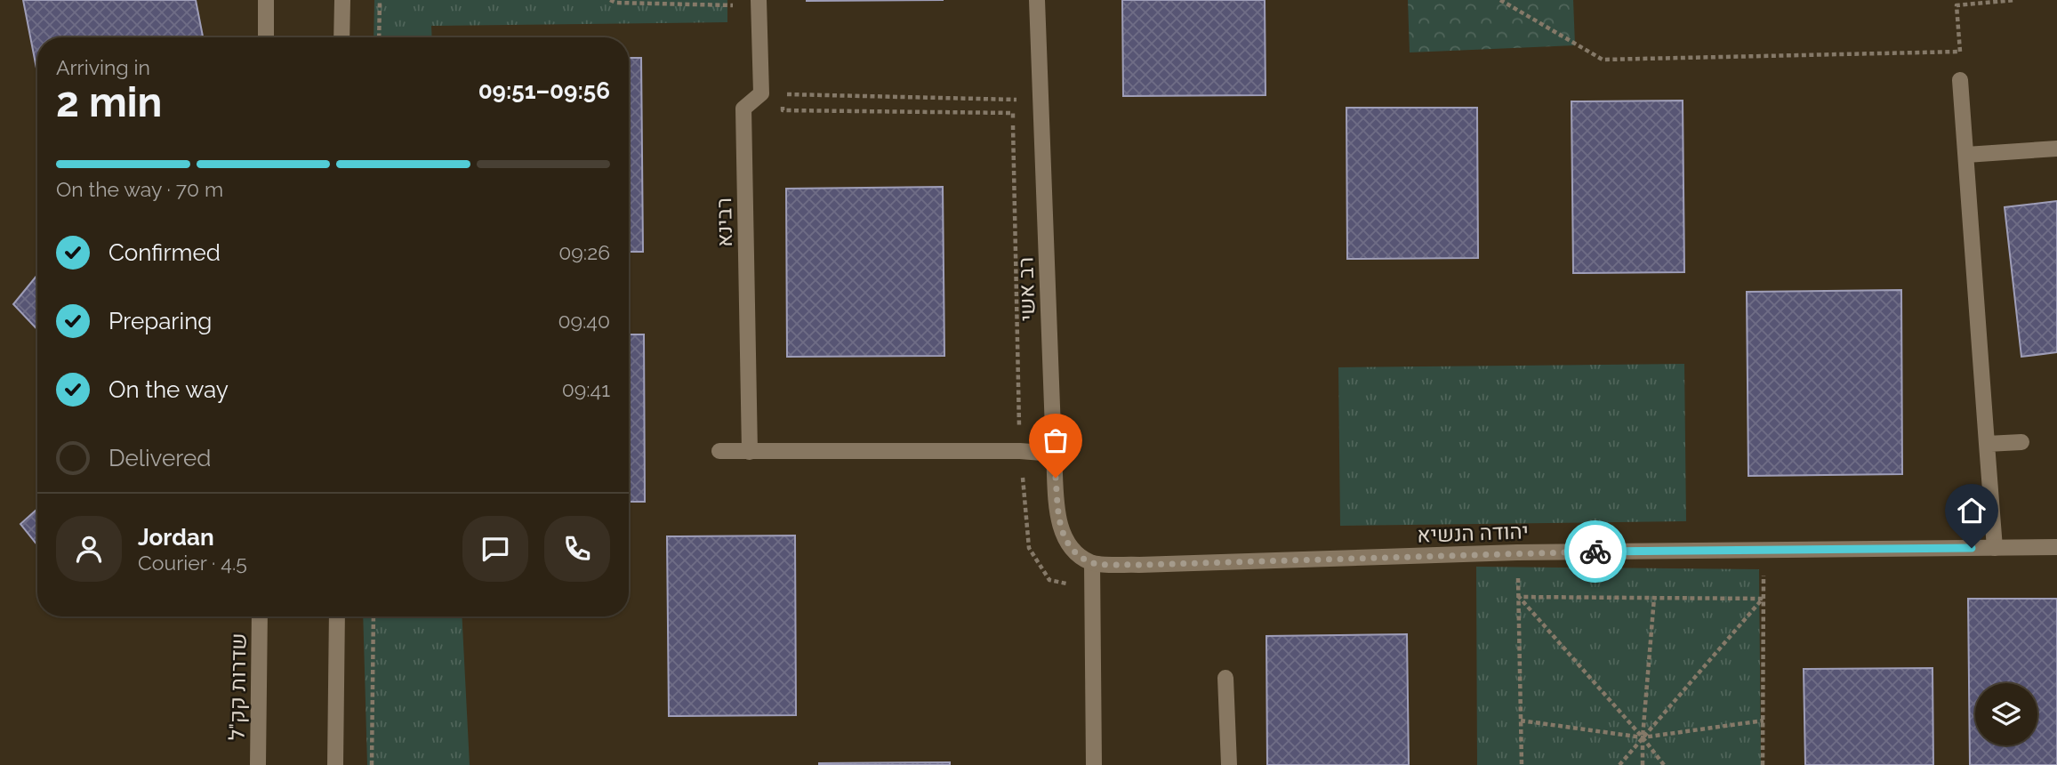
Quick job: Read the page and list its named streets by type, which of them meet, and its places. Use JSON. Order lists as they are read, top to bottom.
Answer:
{
  "streets": {
    "street": [
      "רבינא",
      "רב אשי",
      "יהודה הנשיא",
      "שדרות קק\"ל"
    ]
  },
  "crossings": [
    ["רב אשי", "יהודה הנשיא"]
  ],
  "page": {
    "heading": ["2 min", "Arriving in", "09:51–09:56"],
    "panel": ["Jordan", "Courier · 4.5"],
    "bar": "On the way · 70 m",
    "list": [
      ["Confirmed", "09:26"],
      ["Preparing", "09:40"],
      ["On the way", "09:41"],
      "Delivered"
    ]
  }
}
